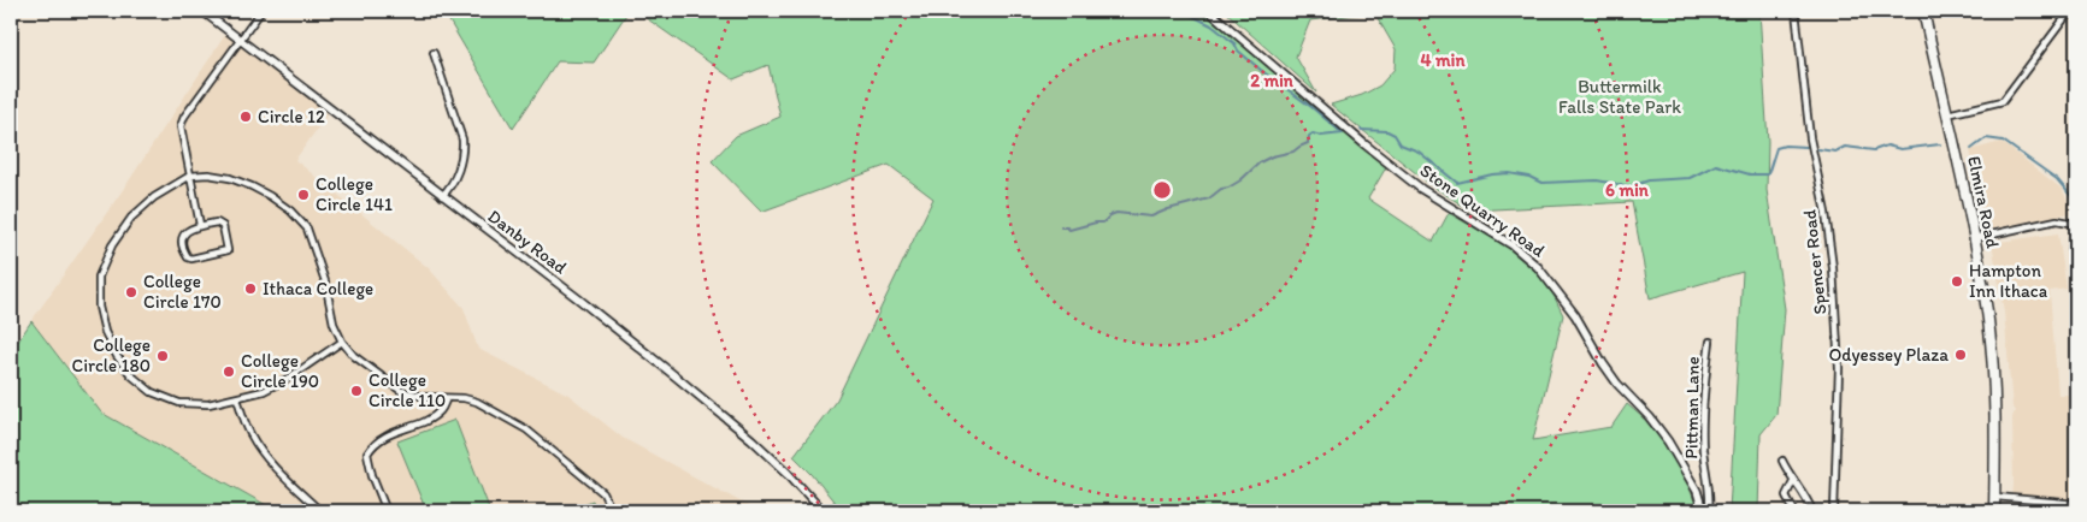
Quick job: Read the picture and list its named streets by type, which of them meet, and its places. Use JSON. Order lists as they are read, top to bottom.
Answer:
{
  "streets": {
    "highway": ["Elmira Road"],
    "main road": ["Stone Quarry Road", "Danby Road"],
    "street": ["Spencer Road", "Pittman Lane"]
  },
  "parks": ["Buttermilk Falls State Park"],
  "places": [
    "Circle 12",
    "College Circle 141",
    "Hampton Inn Ithaca",
    "Ithaca College",
    "College Circle 170",
    "Odyessey Plaza",
    "College Circle 180",
    "College Circle 190",
    "College Circle 110"
  ],
  "rings": ["4 min", "2 min", "6 min"]
}
